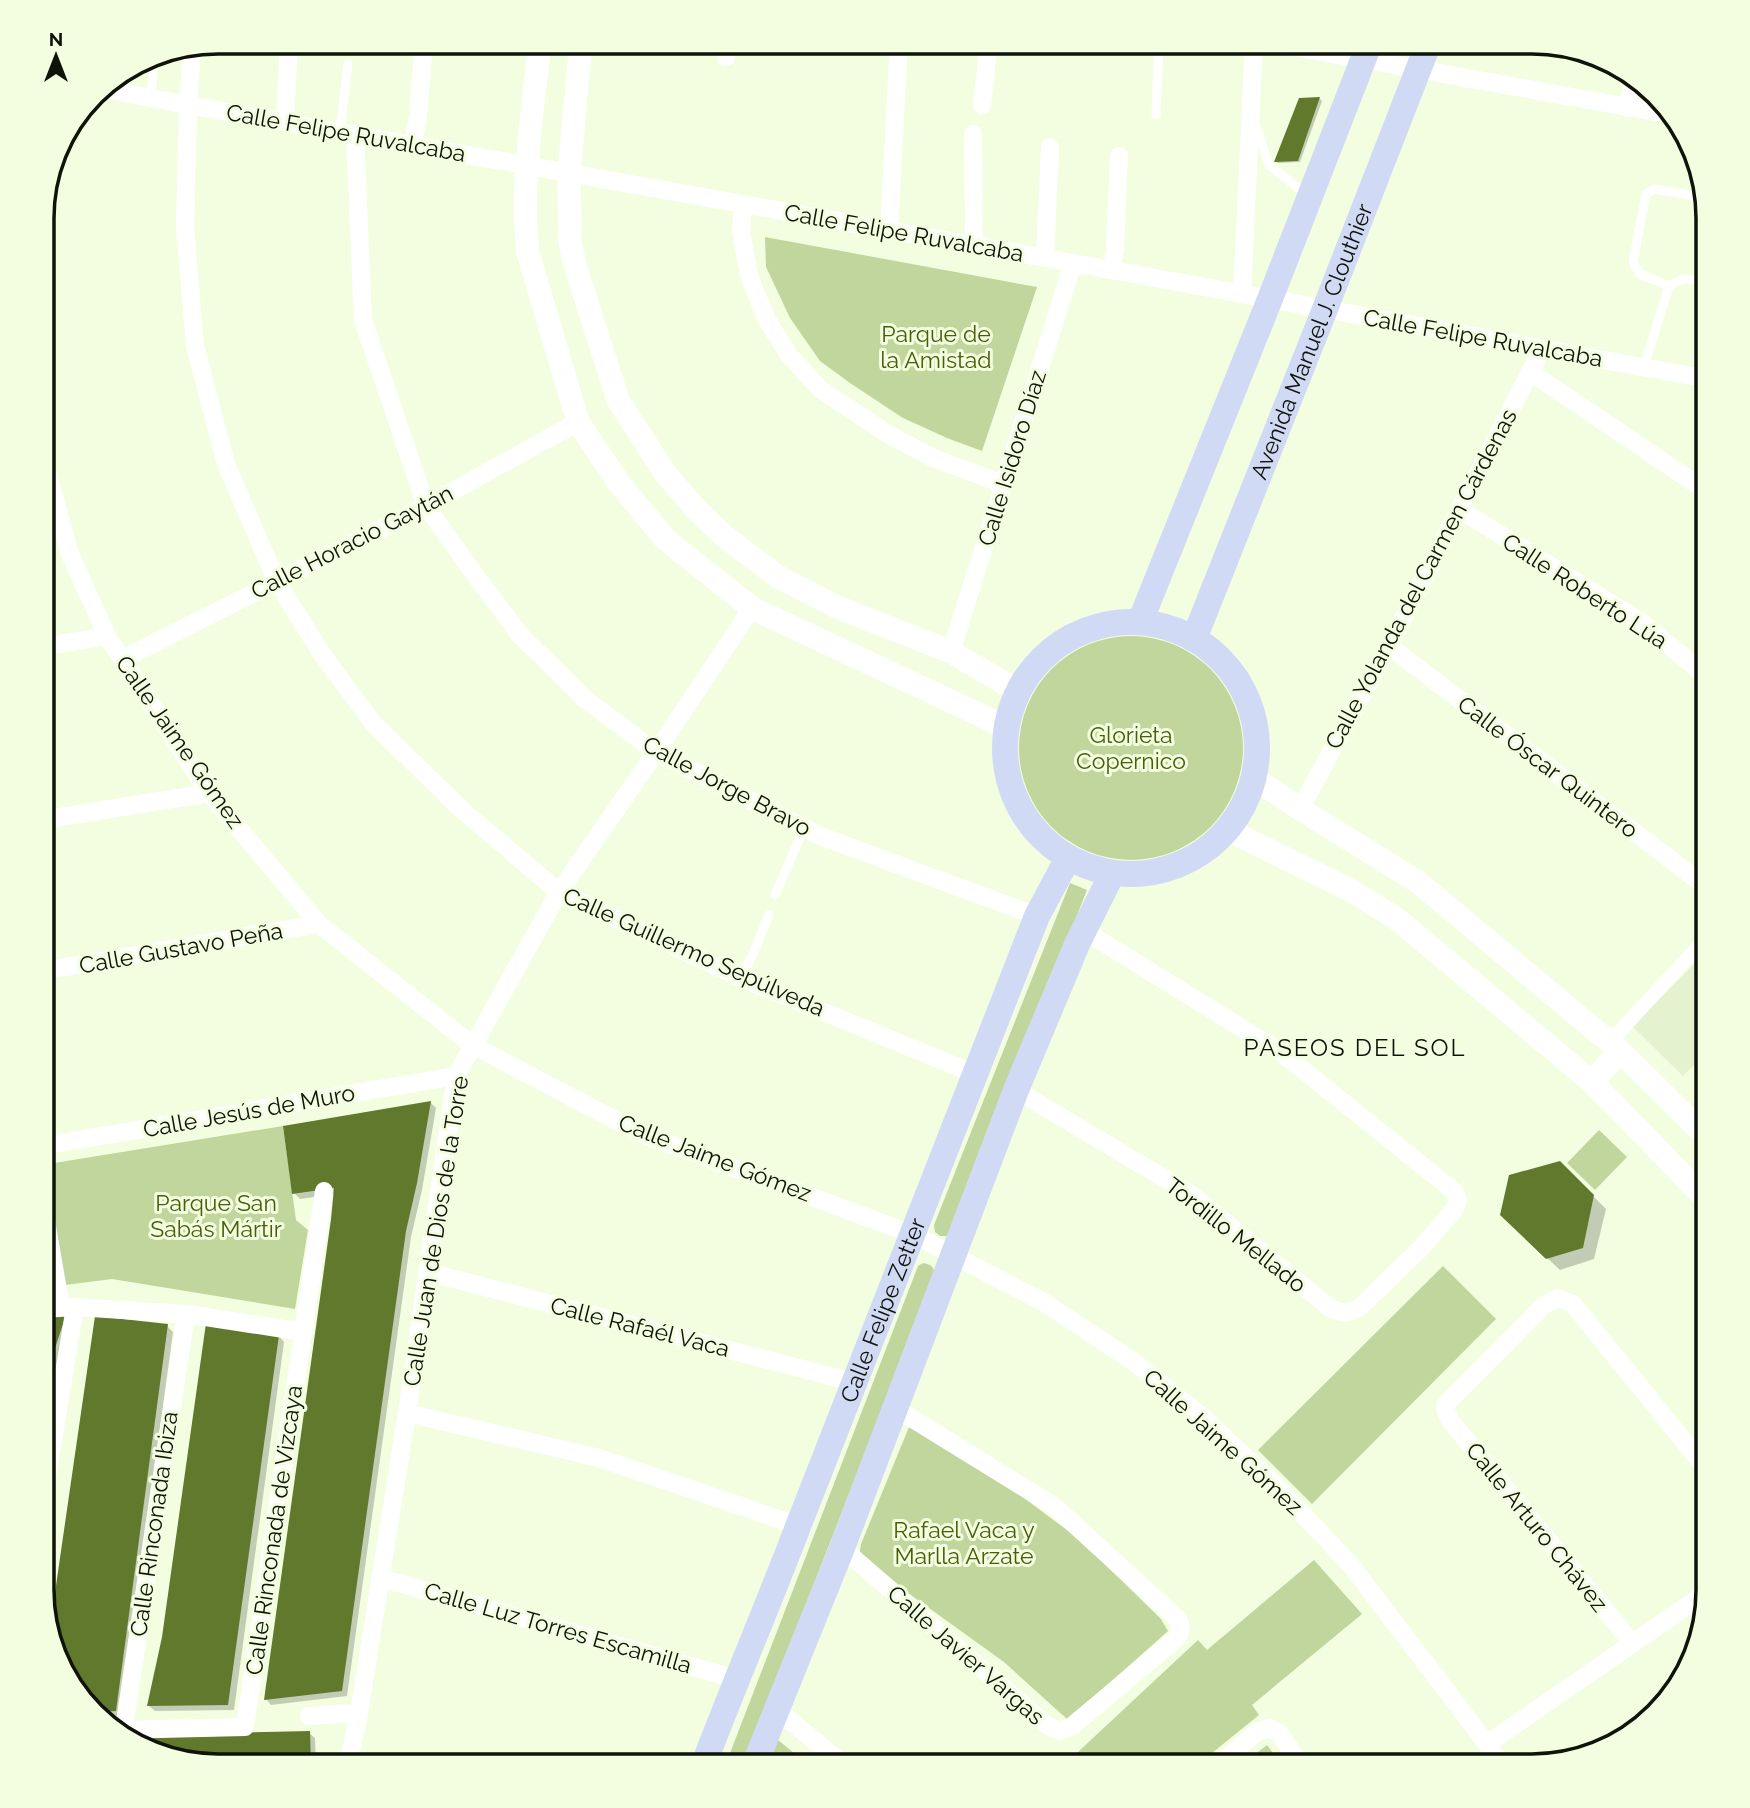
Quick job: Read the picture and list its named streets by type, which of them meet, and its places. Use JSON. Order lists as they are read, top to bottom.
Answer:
{
  "streets": {
    "main road": ["Avenida Manuel J. Clouthier", "Calle Felipe Zetter"],
    "street": [
      "Calle Felipe Ruvalcaba",
      "Calle Isidoro Díaz",
      "Calle Horacio Gaytán",
      "Calle Yolanda del Carmen Cárdenas",
      "Calle Roberto Lúa",
      "Calle Jaime Gómez",
      "Calle Óscar Quintero",
      "Calle Jorge Bravo",
      "Calle Gustavo Peña",
      "Calle Guillermo Sepúlveda",
      "Calle Jesús de Muro",
      "Calle Juan de Dios de la Torre",
      "Tordillo Mellado",
      "Calle Rafaél Vaca",
      "Calle Rinconada Ibiza",
      "Calle Arturo Chávez",
      "Calle Rinconada de Vizcaya",
      "Calle Luz Torres Escamilla",
      "Calle Javier Vargas"
    ]
  },
  "crossings": [
    ["Calle Felipe Ruvalcaba", "Avenida Manuel J. Clouthier"],
    ["Calle Felipe Ruvalcaba", "Calle Isidoro Díaz"],
    ["Calle Felipe Ruvalcaba", "Calle Yolanda del Carmen Cárdenas"],
    ["Calle Felipe Ruvalcaba", "Calle Jorge Bravo"],
    ["Calle Felipe Ruvalcaba", "Calle Guillermo Sepúlveda"],
    ["Calle Horacio Gaytán", "Calle Jaime Gómez"],
    ["Calle Horacio Gaytán", "Calle Jorge Bravo"],
    ["Calle Horacio Gaytán", "Calle Guillermo Sepúlveda"],
    ["Calle Yolanda del Carmen Cárdenas", "Calle Roberto Lúa"],
    ["Calle Yolanda del Carmen Cárdenas", "Calle Óscar Quintero"],
    ["Calle Jaime Gómez", "Calle Gustavo Peña"],
    ["Calle Jaime Gómez", "Calle Juan de Dios de la Torre"],
    ["Calle Jaime Gómez", "Calle Felipe Zetter"],
    ["Calle Jorge Bravo", "Calle Juan de Dios de la Torre"],
    ["Calle Jorge Bravo", "Calle Felipe Zetter"],
    ["Calle Guillermo Sepúlveda", "Calle Juan de Dios de la Torre"],
    ["Calle Guillermo Sepúlveda", "Calle Felipe Zetter"],
    ["Calle Jesús de Muro", "Calle Juan de Dios de la Torre"],
    ["Calle Juan de Dios de la Torre", "Calle Rafaél Vaca"],
    ["Calle Juan de Dios de la Torre", "Calle Luz Torres Escamilla"],
    ["Tordillo Mellado", "Calle Felipe Zetter"],
    ["Calle Felipe Zetter", "Calle Rafaél Vaca"],
    ["Calle Felipe Zetter", "Calle Luz Torres Escamilla"],
    ["Calle Felipe Zetter", "Calle Javier Vargas"]
  ],
  "districts": ["PASEOS DEL SOL"],
  "parks": [
    "Parque de la Amistad",
    "Glorieta Copernico",
    "Parque San Sabás Mártir",
    "Rafael Vaca y Marlla Arzate"
  ],
  "north": "top"
}
